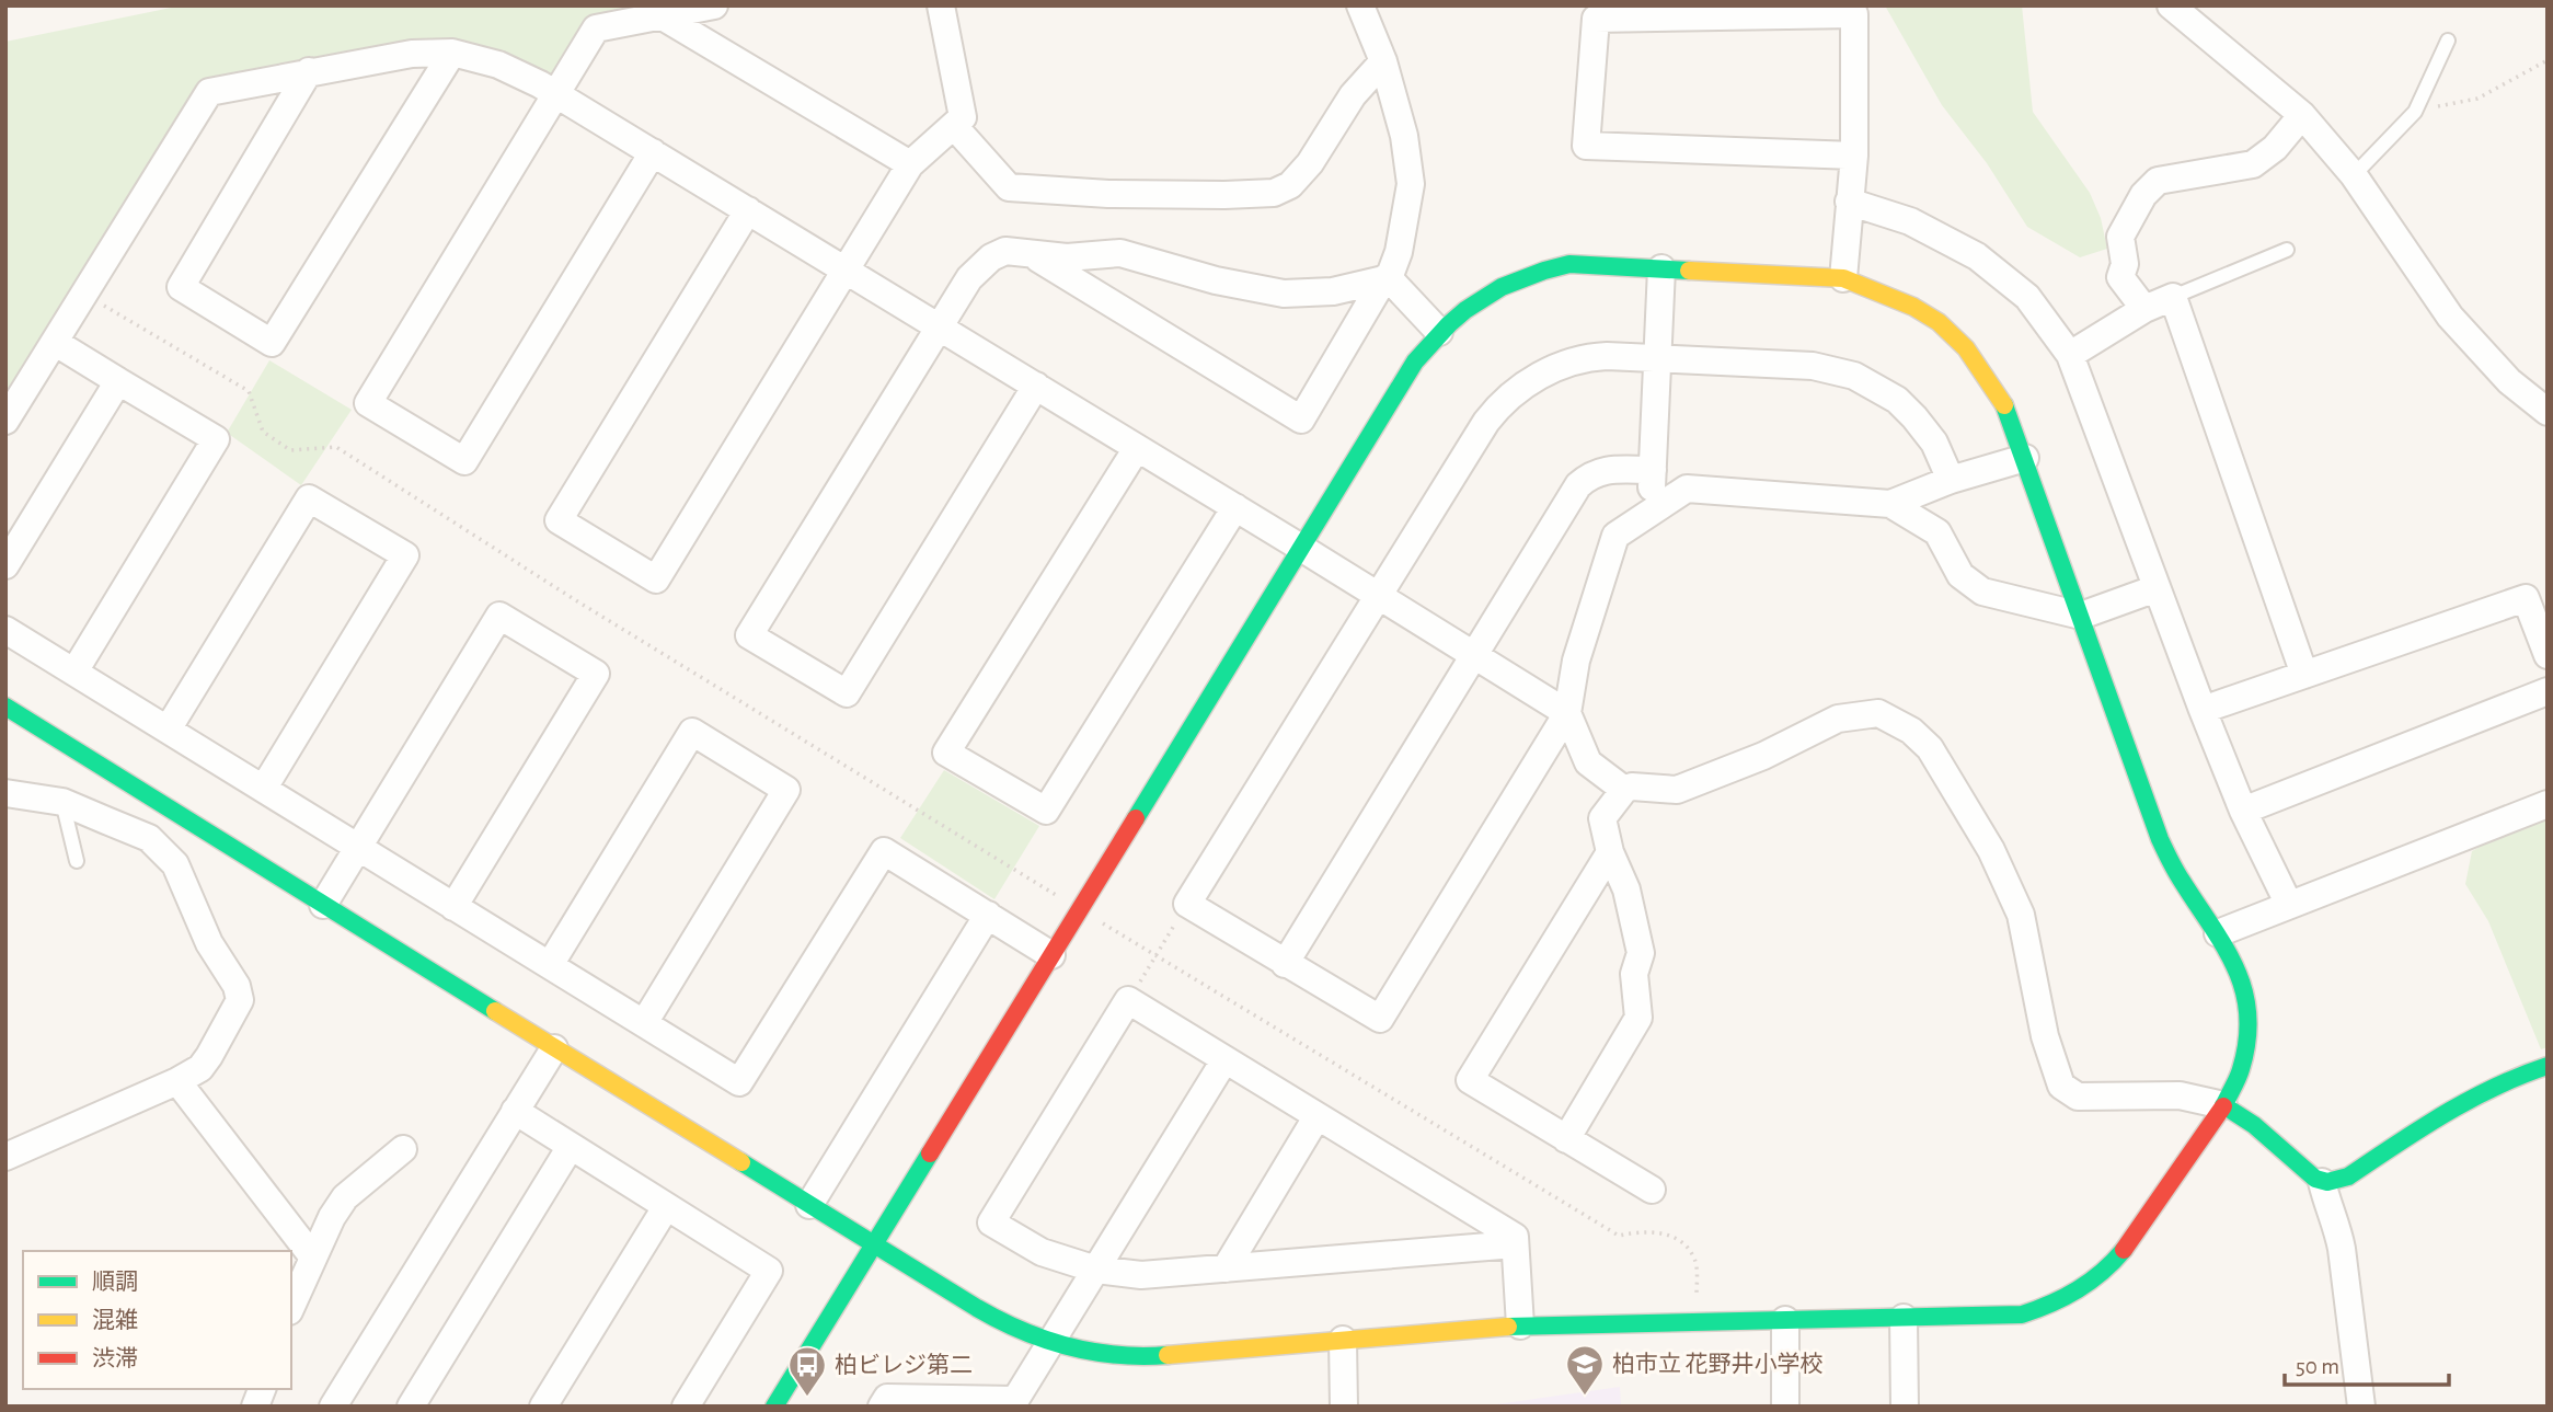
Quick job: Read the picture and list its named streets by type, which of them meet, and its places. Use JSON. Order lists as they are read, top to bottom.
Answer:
{
  "places": {
    "school or university": ["柏市立 花野井小学校"],
    "bus stop": ["柏ビレジ第二"]
  },
  "legend": ["順調", "混雑", "渋滞"],
  "scale_bar": "50 m"
}
